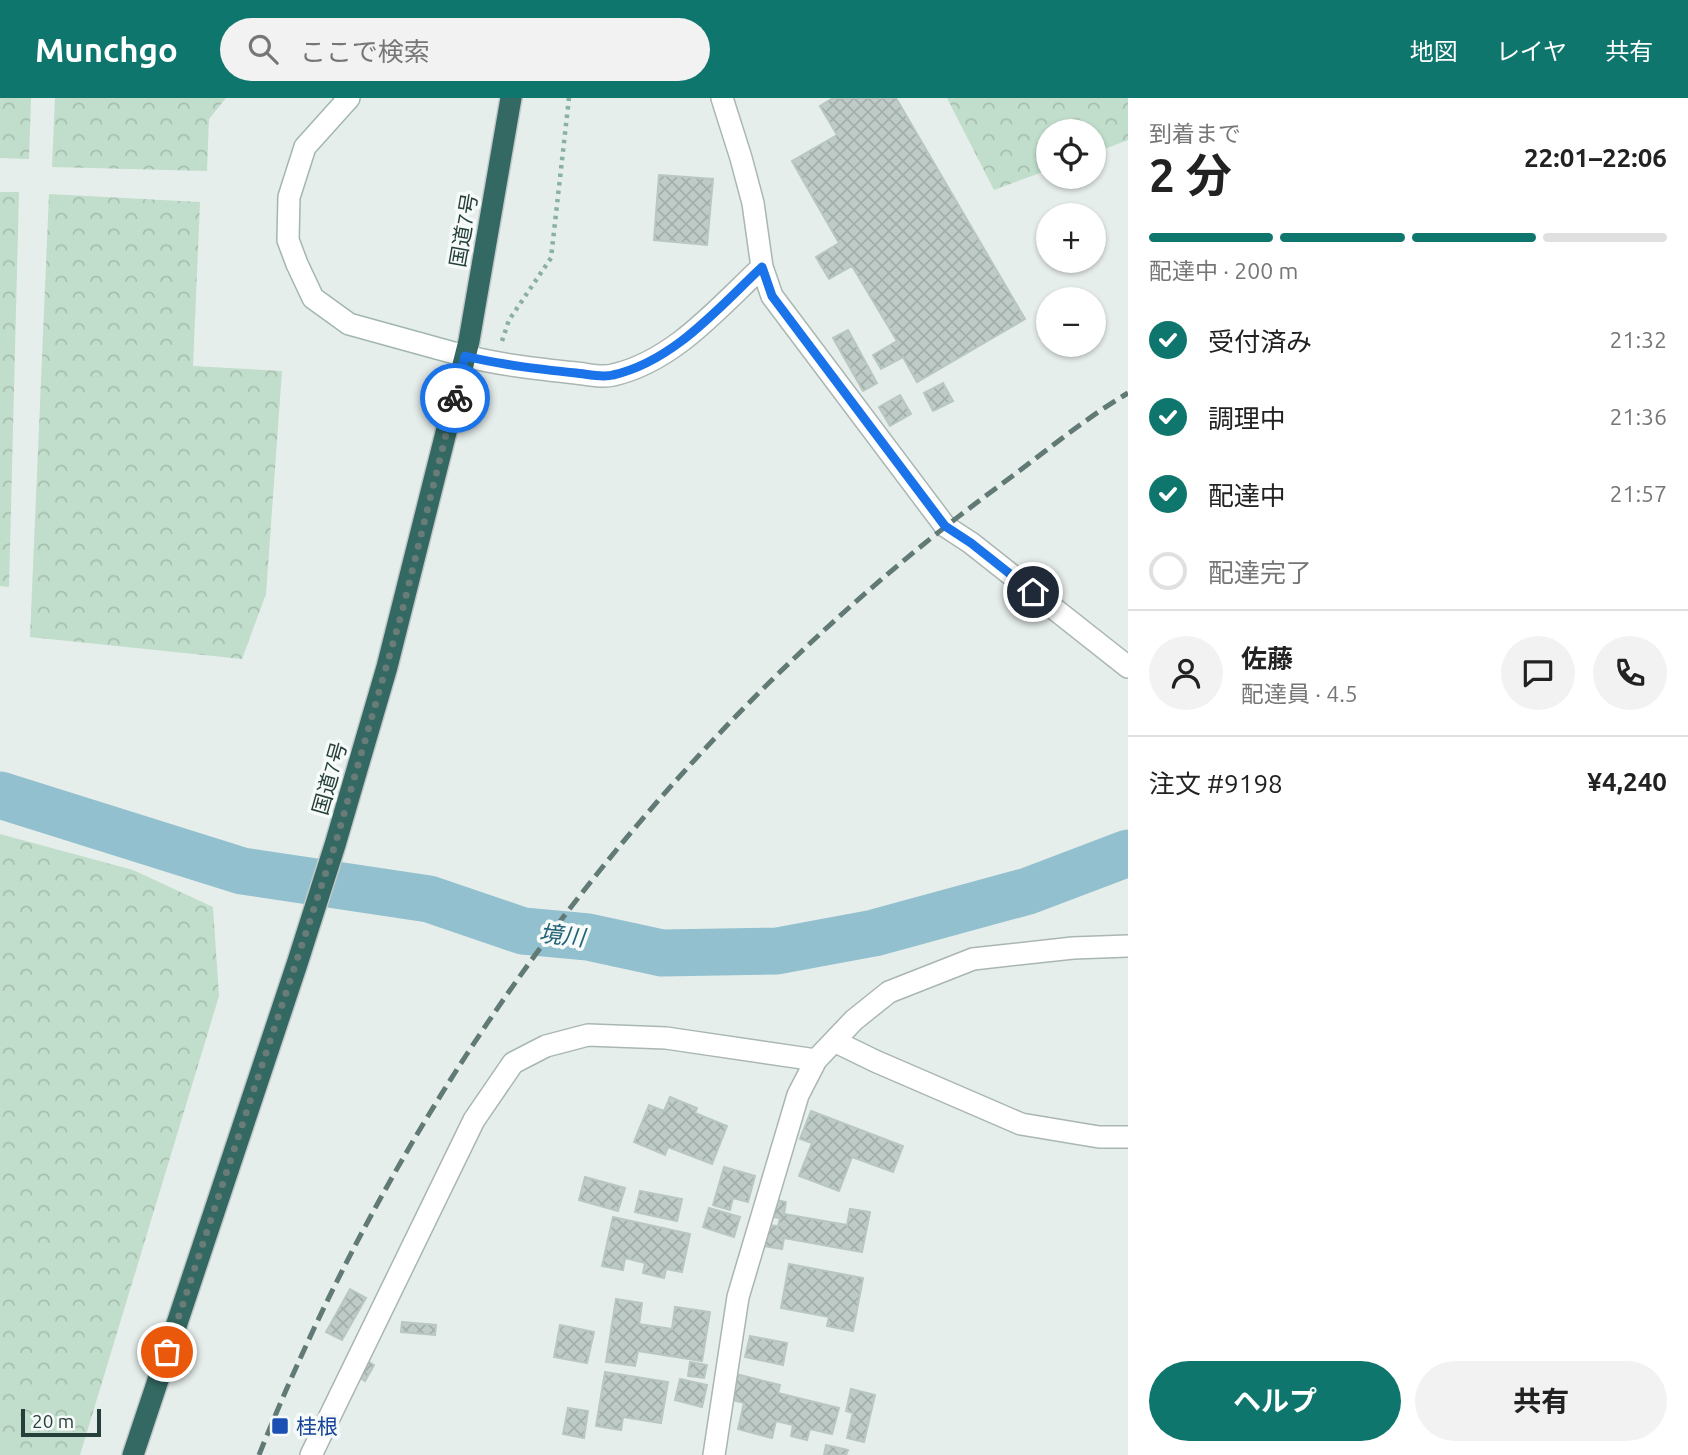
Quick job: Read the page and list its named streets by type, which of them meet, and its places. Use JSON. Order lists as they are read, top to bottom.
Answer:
{
  "streets": {
    "highway": ["国道7号"]
  },
  "water": ["境川"],
  "places": {
    "transit": ["桂根"]
  },
  "scale_bar": "20 m",
  "page": {
    "header": "Munchgo",
    "search": "ここで検索",
    "nav": ["地図", "レイヤ", "共有"],
    "heading": ["2 分", "到着まで", "22:01–22:06"],
    "panel": [
      "佐藤",
      "配達員 · 4.5",
      "注文 #9198",
      "¥4,240"
    ],
    "map_buttons": ["+", "−"],
    "bar": "配達中 · 200 m",
    "list": [
      ["受付済み", "21:32"],
      ["調理中", "21:36"],
      ["配達中", "21:57"],
      "配達完了"
    ],
    "buttons": ["ヘルプ", "共有"],
    "scale": "20 m"
  }
}
